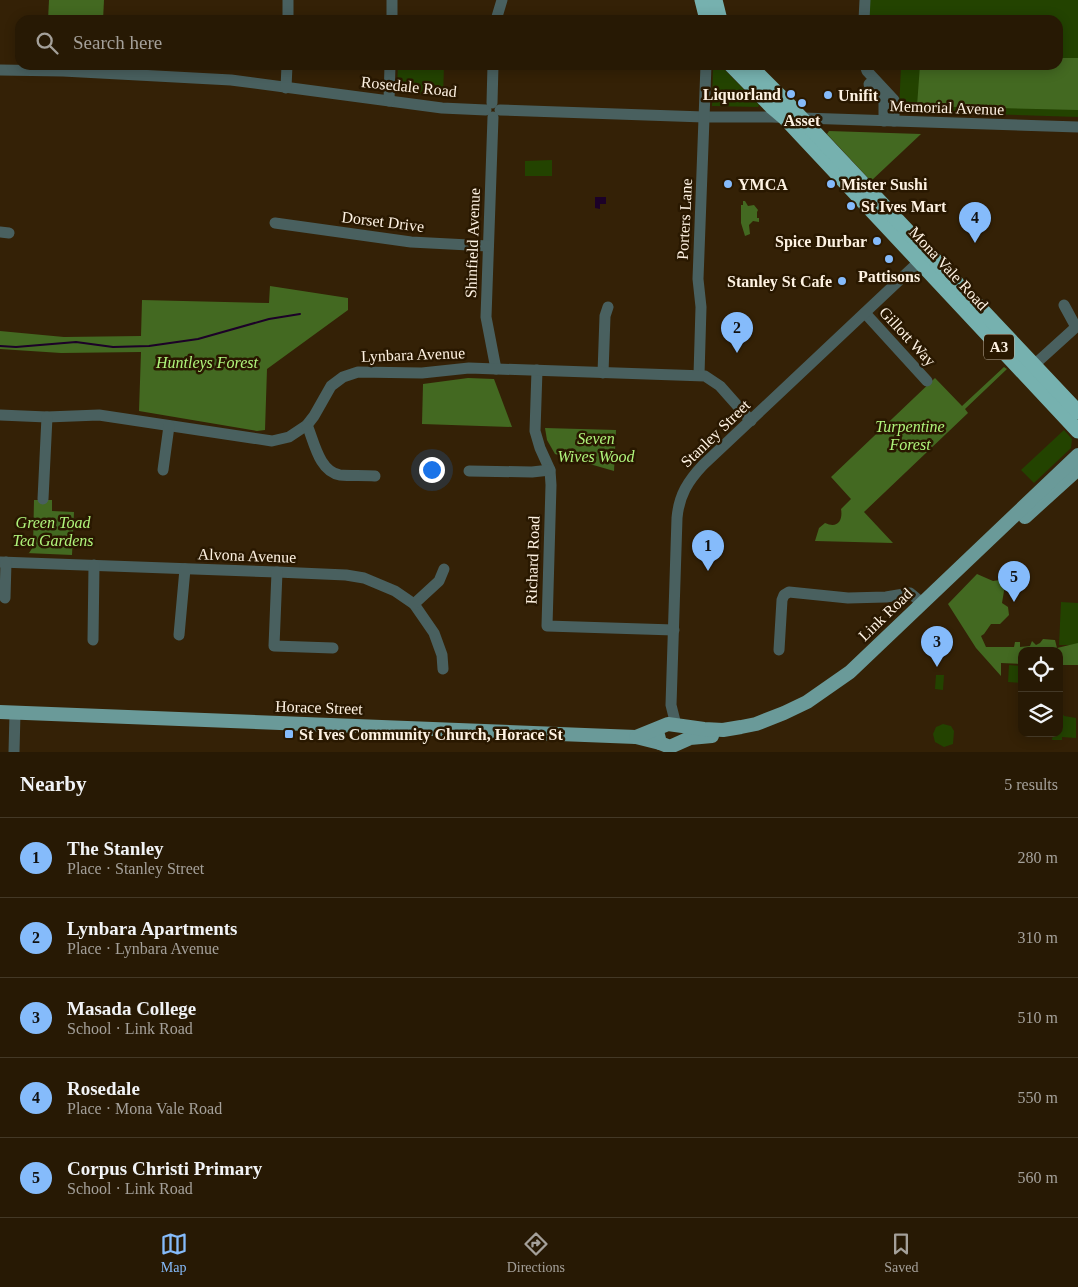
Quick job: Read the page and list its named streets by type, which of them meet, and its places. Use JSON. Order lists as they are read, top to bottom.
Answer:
{
  "streets": {
    "highway": ["Mona Vale Road", "A3"],
    "main road": ["Link Road", "Horace Street"],
    "street": [
      "Rosedale Road",
      "Memorial Avenue",
      "Porters Lane",
      "Dorset Drive",
      "Shinfield Avenue",
      "Gillott Way",
      "Lynbara Avenue",
      "Stanley Street",
      "Alvona Avenue",
      "Richard Road"
    ]
  },
  "crossings": [
    ["Rosedale Road", "Memorial Avenue"],
    ["Rosedale Road", "Porters Lane"],
    ["Rosedale Road", "Shinfield Avenue"],
    ["Rosedale Road", "Mona Vale Road"],
    ["Memorial Avenue", "Mona Vale Road"],
    ["Porters Lane", "Lynbara Avenue"],
    ["Dorset Drive", "Shinfield Avenue"],
    ["Shinfield Avenue", "Lynbara Avenue"],
    ["Mona Vale Road", "Stanley Street"],
    ["Gillott Way", "Stanley Street"],
    ["Lynbara Avenue", "Stanley Street"],
    ["Lynbara Avenue", "Richard Road"],
    ["Stanley Street", "Richard Road"],
    ["Stanley Street", "Link Road"],
    ["Stanley Street", "Horace Street"],
    ["Link Road", "Horace Street"]
  ],
  "parks": [
    "Huntleys Forest",
    "Turpentine Forest",
    "Seven Wives Wood",
    "Green Toad Tea Gardens"
  ],
  "places": {
    "other": [
      "Liquorland",
      "Unifit",
      "Asset",
      "YMCA",
      "Mister Sushi",
      "St Ives Mart",
      "Spice Durbar",
      "Pattisons",
      "Stanley St Cafe"
    ],
    "transit": ["St Ives Community Church, Horace St"]
  },
  "page": {
    "search": "Search here",
    "pins": [
      "4",
      "2",
      "1",
      "5",
      "3"
    ],
    "heading": ["Nearby", "5 results"],
    "list": [
      {
        "mark": "1",
        "name": "The Stanley",
        "note": "Place · Stanley Street",
        "value": "280 m"
      },
      {
        "mark": "2",
        "name": "Lynbara Apartments",
        "note": "Place · Lynbara Avenue",
        "value": "310 m"
      },
      {
        "mark": "3",
        "name": "Masada College",
        "note": "School · Link Road",
        "value": "510 m"
      },
      {
        "mark": "4",
        "name": "Rosedale",
        "note": "Place · Mona Vale Road",
        "value": "550 m"
      },
      {
        "mark": "5",
        "name": "Corpus Christi Primary",
        "note": "School · Link Road",
        "value": "560 m"
      }
    ],
    "nav": ["Map", "Directions", "Saved"]
  }
}
